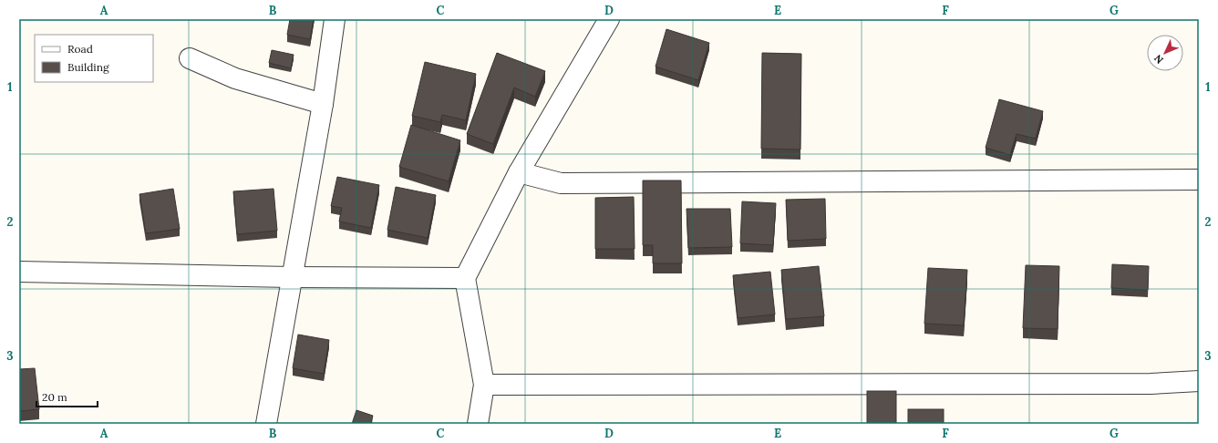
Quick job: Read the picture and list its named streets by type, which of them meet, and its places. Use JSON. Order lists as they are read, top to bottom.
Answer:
{
  "legend": ["Road", "Building"],
  "scale_bar": "20 m",
  "north": "bottom left",
  "grid": {
    "columns": [
      "A",
      "B",
      "C",
      "D",
      "E",
      "F",
      "G"
    ],
    "rows": ["1", "2", "3"]
  }
}
